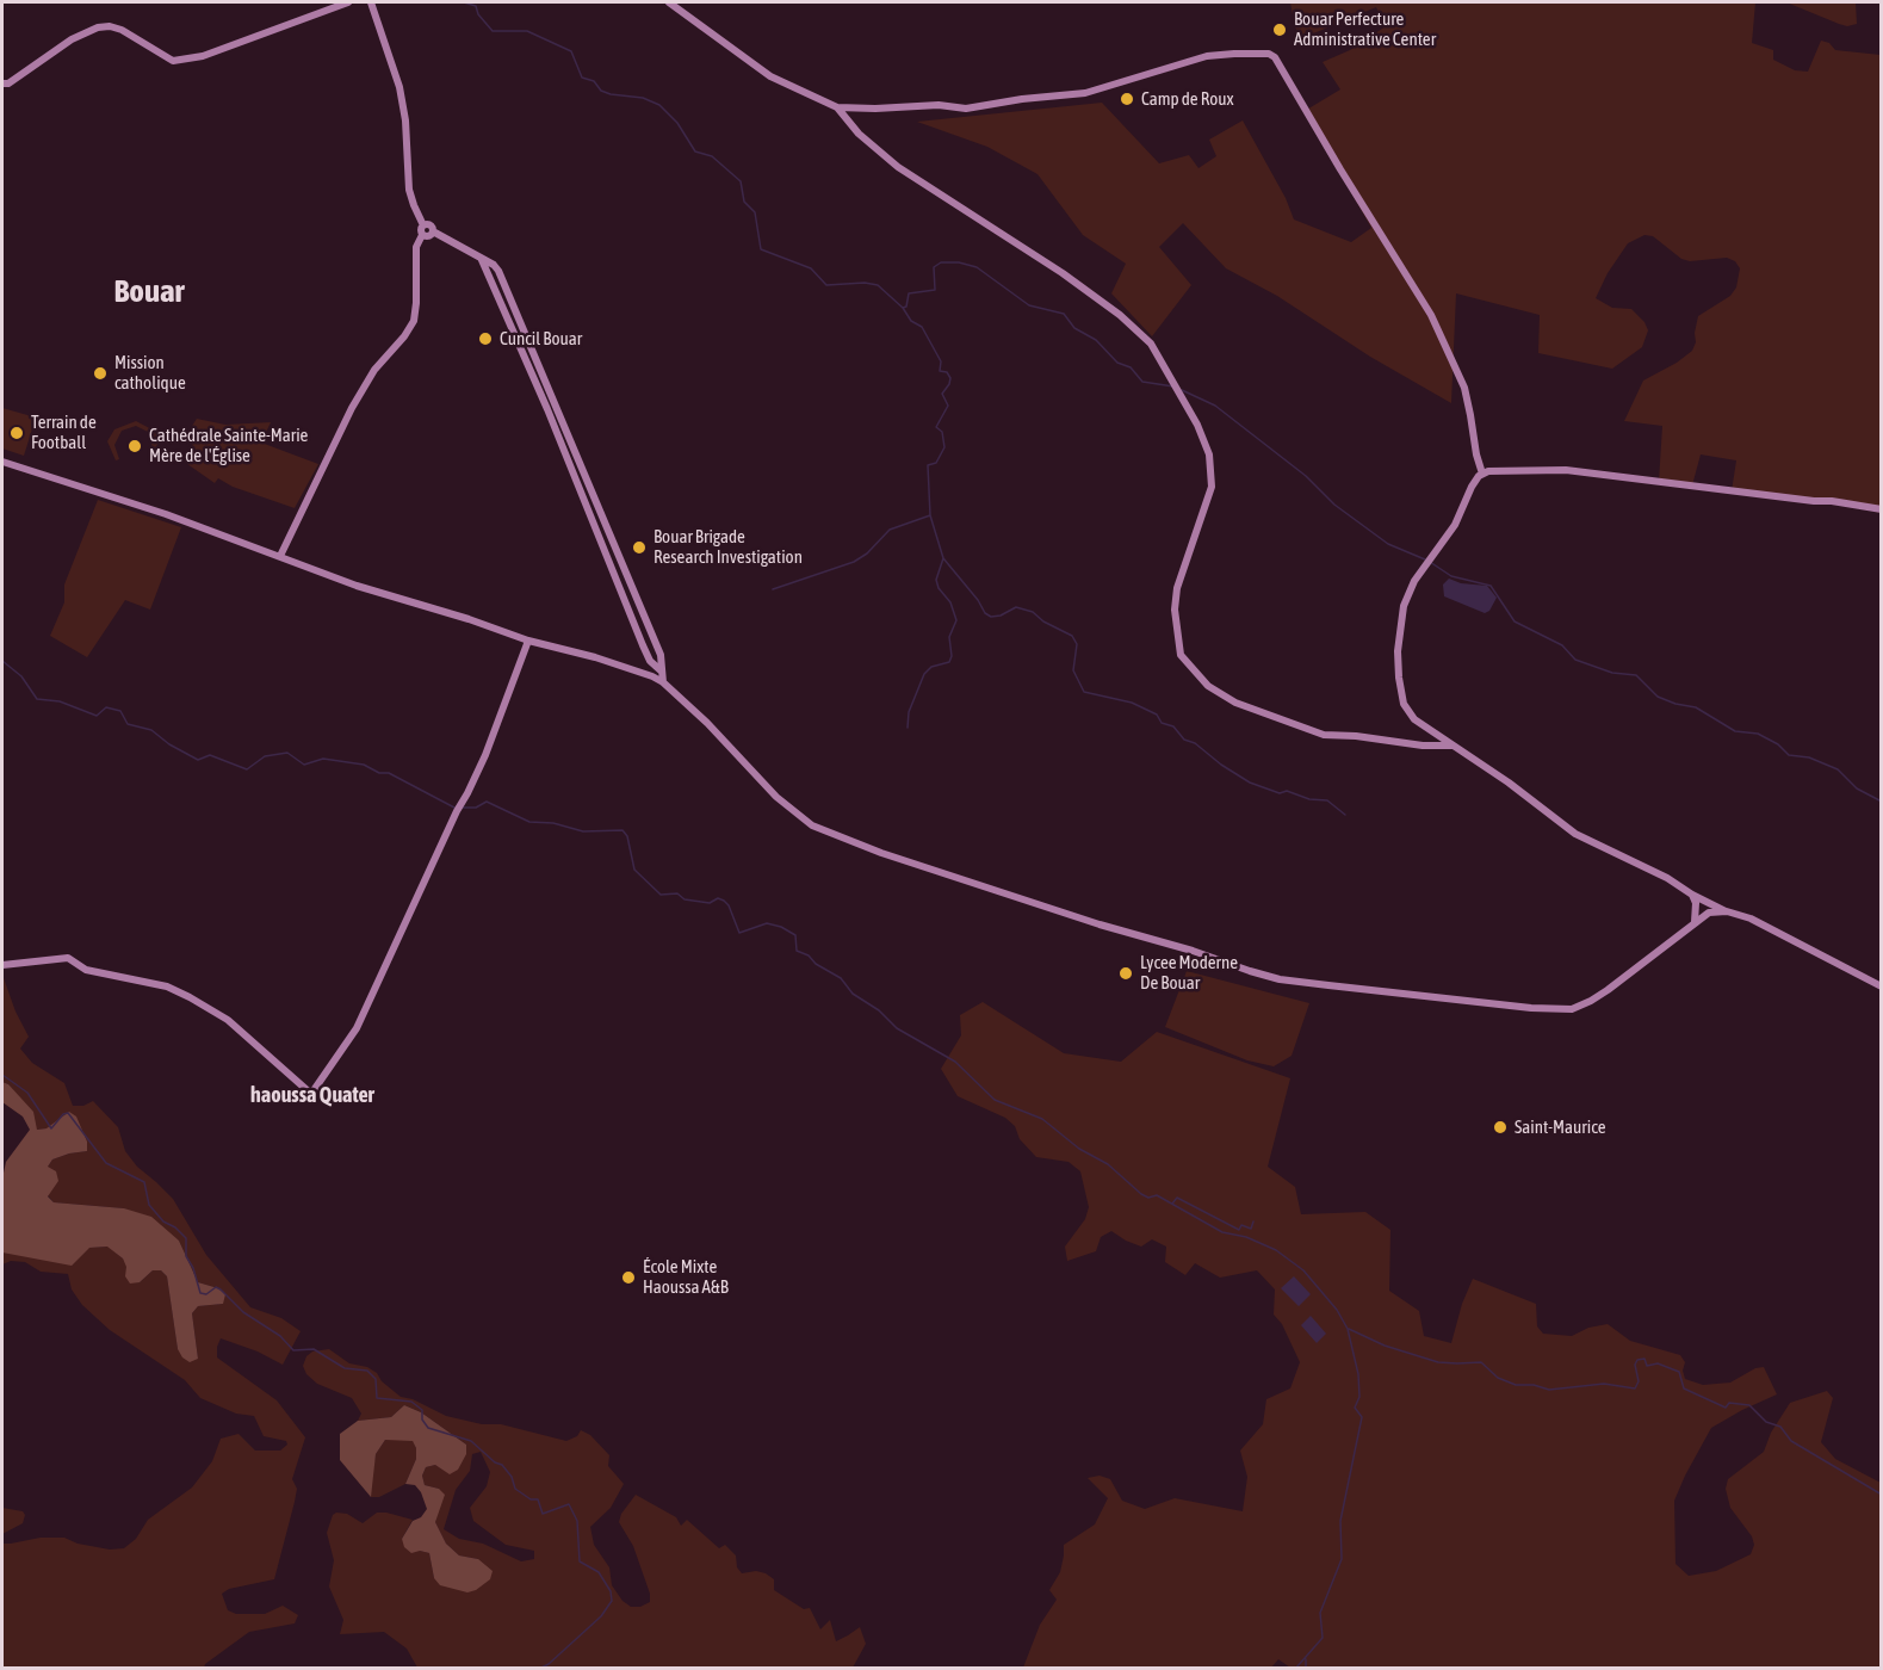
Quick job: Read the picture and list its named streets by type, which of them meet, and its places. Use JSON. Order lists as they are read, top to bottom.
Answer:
{
  "districts": ["Bouar", "haoussa Quater"],
  "places": [
    "Bouar Perfecture Administrative Center",
    "Camp de Roux",
    "Cuncil Bouar",
    "Mission catholique",
    "Terrain de Football",
    "Cathédrale Sainte-Marie Mère de l'Église",
    "Bouar Brigade Research Investigation",
    "Lycee Moderne De Bouar",
    "Saint-Maurice",
    "École Mixte Haoussa A&B"
  ]
}
